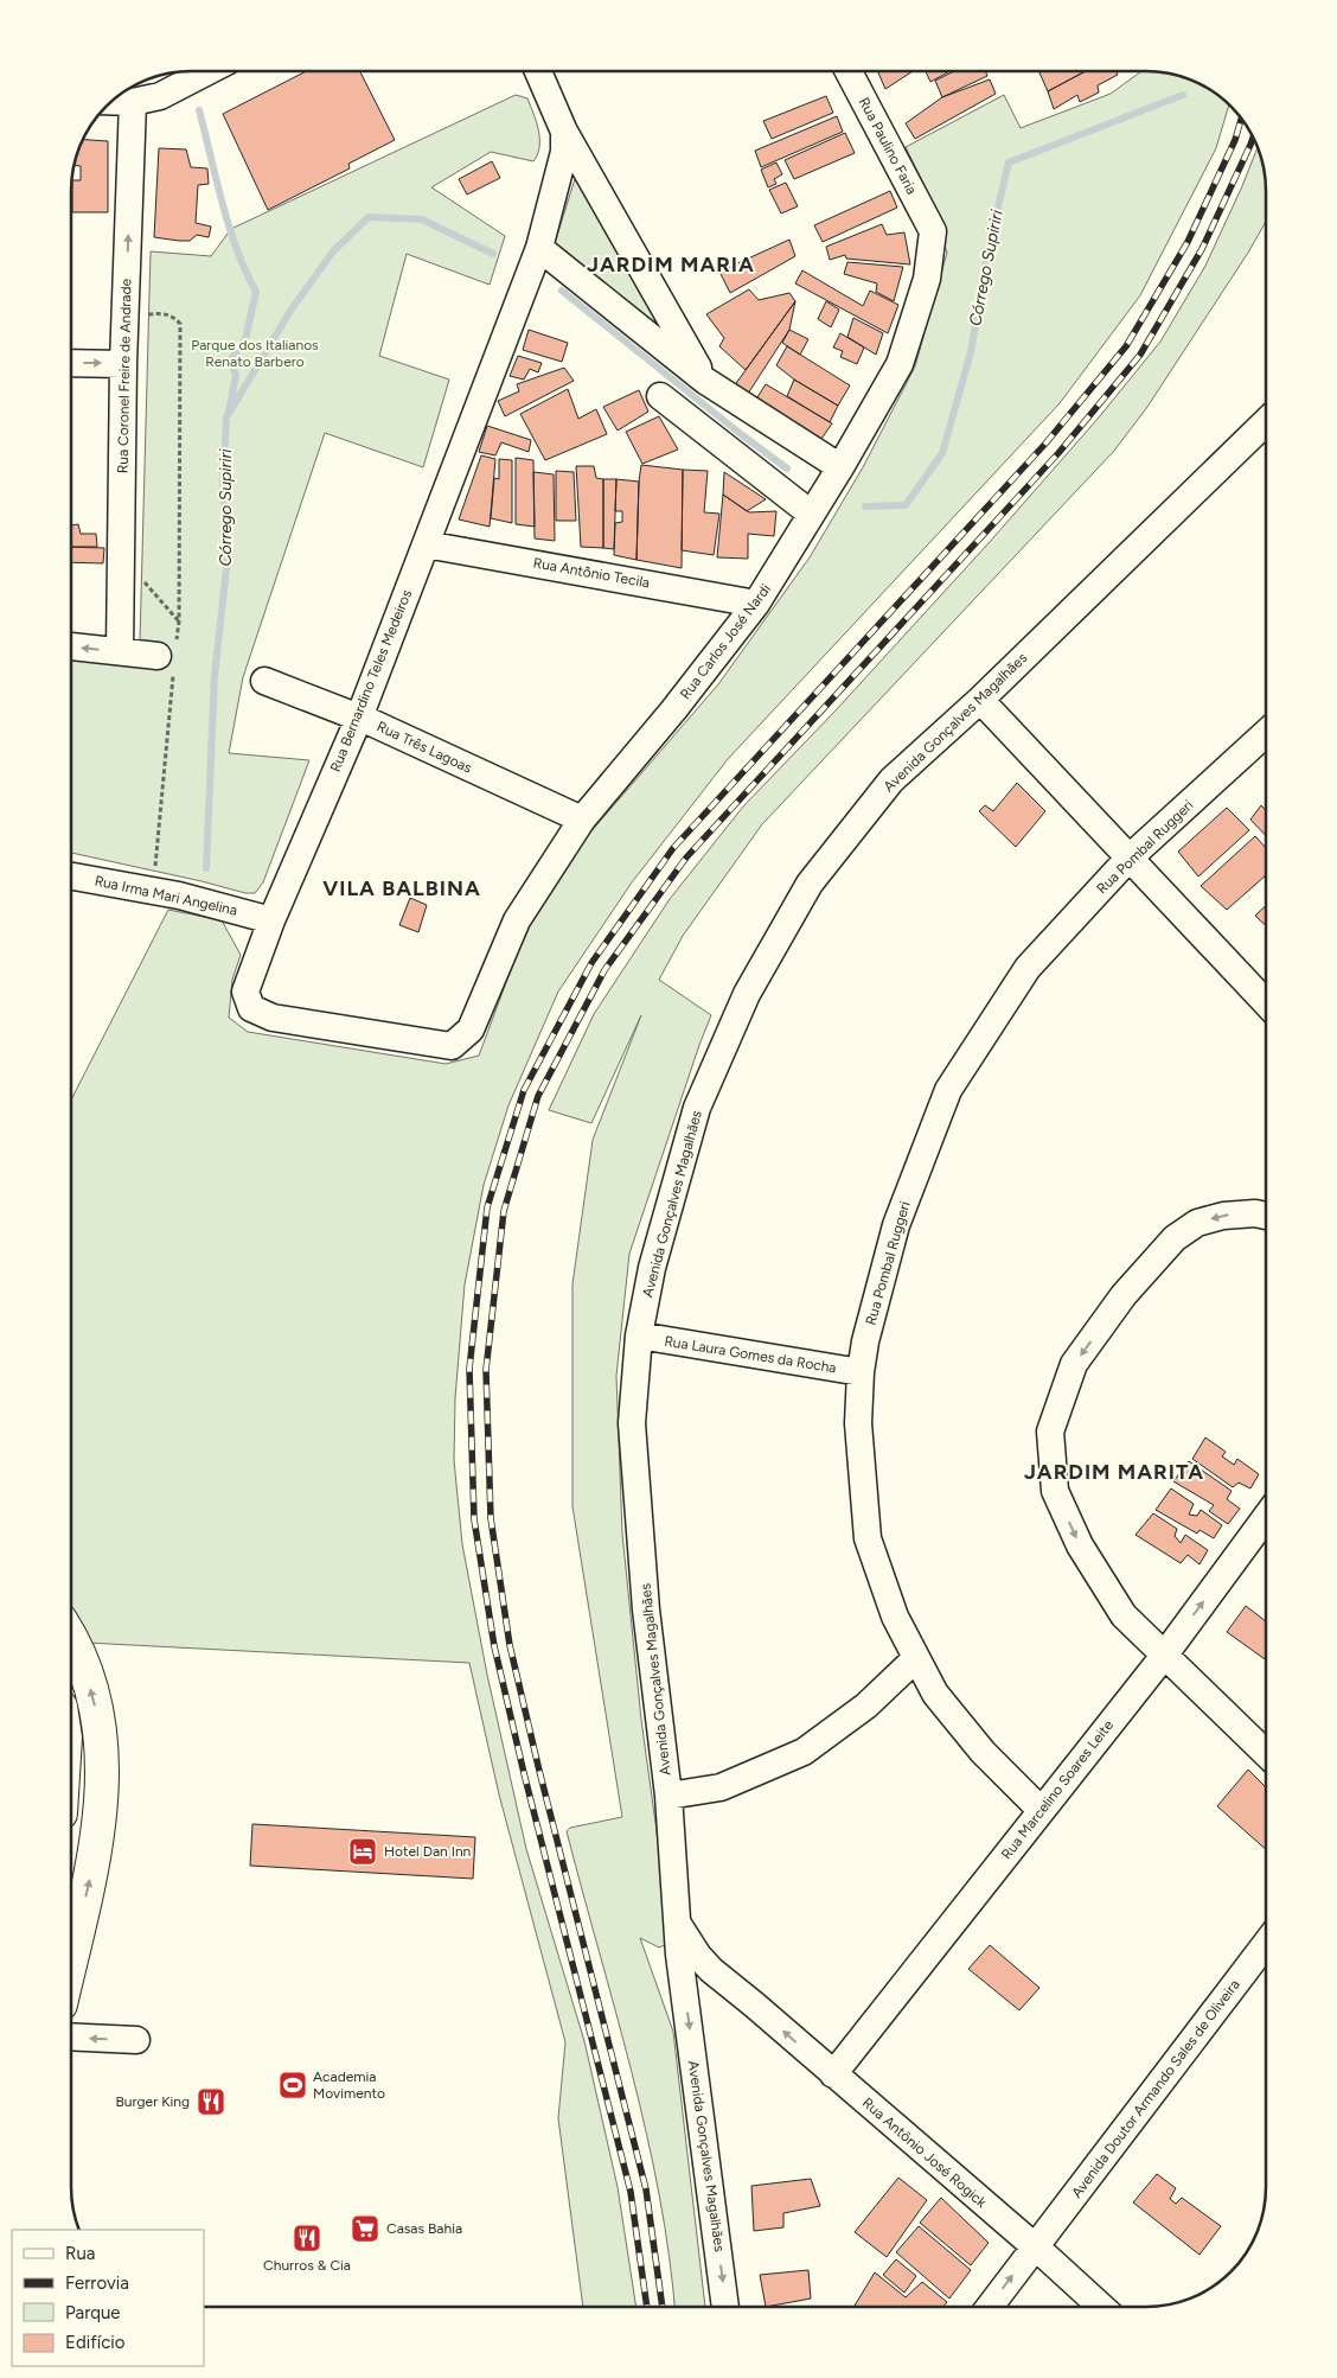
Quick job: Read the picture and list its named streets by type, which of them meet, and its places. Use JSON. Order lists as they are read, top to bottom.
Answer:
{
  "streets": {
    "street": [
      "Rua Paulino Faria",
      "Rua Coronel Freire de Andrade",
      "Rua Antônio Tecila",
      "Rua Carlos José Nardi",
      "Rua Bernardino Teles Medeiros",
      "Avenida Gonçalves Magalhães",
      "Rua Três Lagoas",
      "Rua Pombal Ruggeri",
      "Rua Irma Mari Angelina",
      "Rua Laura Gomes da Rocha",
      "Rua Marcelino Soares Leite",
      "Avenida Doutor Armando Sales de Oliveira",
      "Rua Antônio José Rogick"
    ]
  },
  "crossings": [
    ["Rua Paulino Faria", "Rua Carlos José Nardi"],
    ["Rua Antônio Tecila", "Rua Carlos José Nardi"],
    ["Rua Antônio Tecila", "Rua Bernardino Teles Medeiros"],
    ["Rua Carlos José Nardi", "Rua Bernardino Teles Medeiros"],
    ["Rua Carlos José Nardi", "Rua Três Lagoas"],
    ["Rua Bernardino Teles Medeiros", "Rua Três Lagoas"],
    ["Rua Bernardino Teles Medeiros", "Rua Irma Mari Angelina"],
    ["Avenida Gonçalves Magalhães", "Rua Laura Gomes da Rocha"],
    ["Avenida Gonçalves Magalhães", "Rua Antônio José Rogick"],
    ["Rua Pombal Ruggeri", "Rua Laura Gomes da Rocha"],
    ["Rua Pombal Ruggeri", "Rua Marcelino Soares Leite"],
    ["Rua Marcelino Soares Leite", "Rua Antônio José Rogick"],
    ["Avenida Doutor Armando Sales de Oliveira", "Rua Antônio José Rogick"]
  ],
  "one_way": ["Rua Coronel Freire de Andrade"],
  "districts": ["JARDIM MARIA", "VILA BALBINA", "JARDIM MARITA"],
  "water": ["Córrego Supiriri"],
  "parks": ["Parque dos Italianos Renato Barbero"],
  "places": {
    "hotel": ["Hotel Dan Inn"],
    "sports": ["Academia Movimento"],
    "restaurant": ["Burger King", "Churros & Cia"],
    "supermarket": ["Casas Bahia"]
  },
  "legend": [
    "Rua",
    "Ferrovia",
    "Parque",
    "Edifício"
  ]
}
